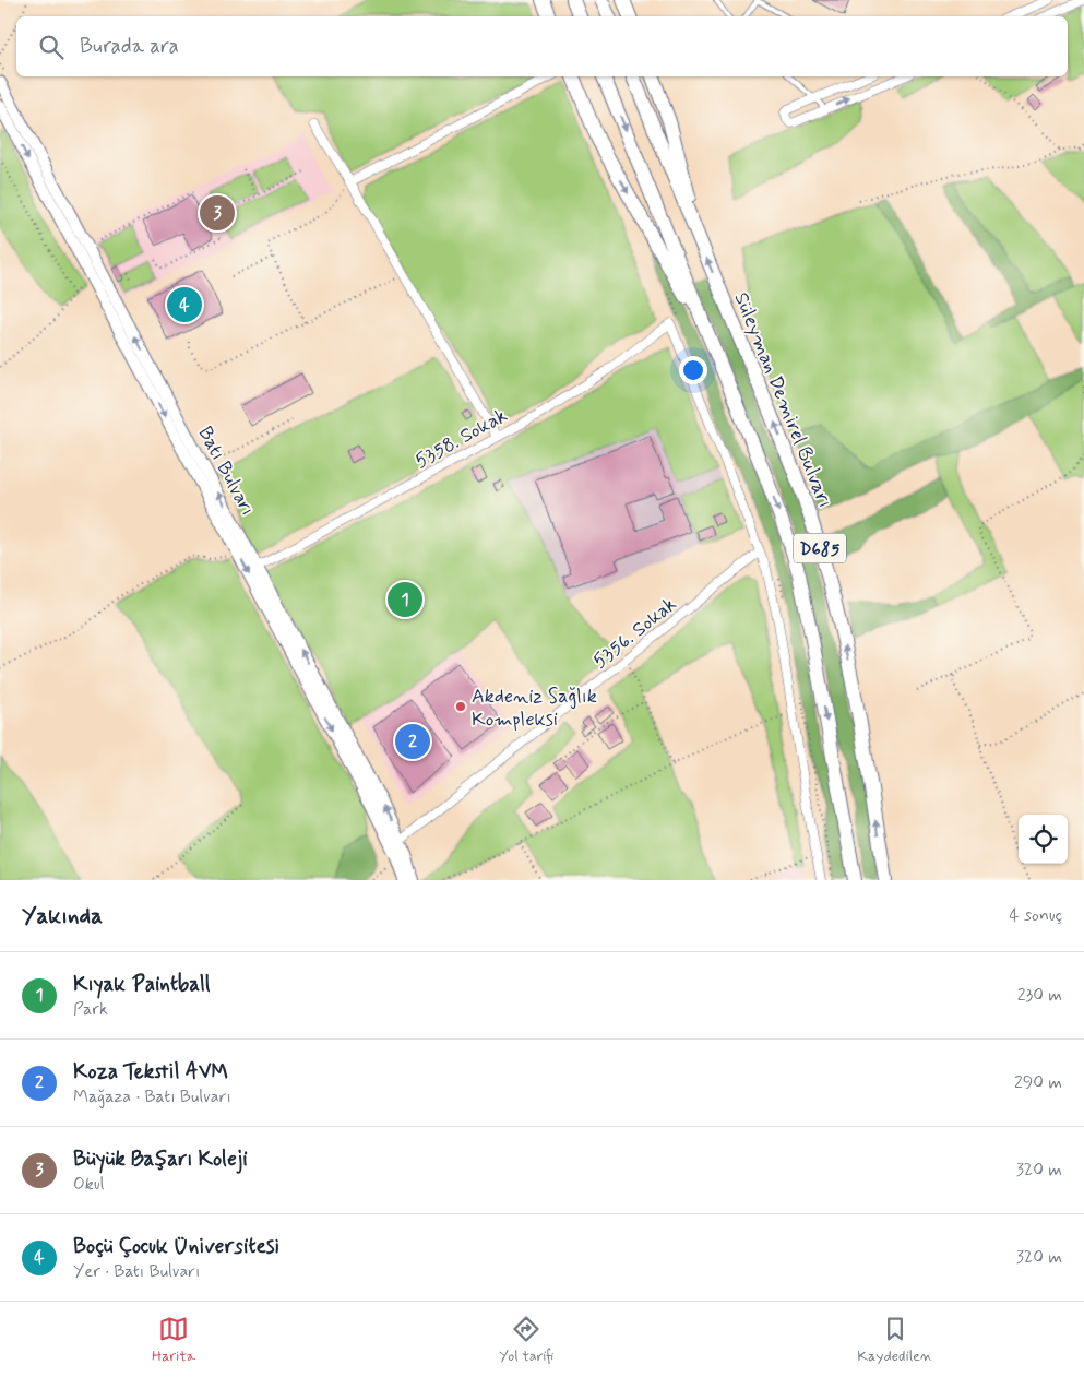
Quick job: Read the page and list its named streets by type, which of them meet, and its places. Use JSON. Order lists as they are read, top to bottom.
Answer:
{
  "streets": {
    "highway": ["Süleyman Demirel Bulvarı", "D685"],
    "street": ["5358. Sokak", "Batı Bulvarı", "5356. Sokak"]
  },
  "crossings": [
    ["5358. Sokak", "Batı Bulvarı"],
    ["5358. Sokak", "5356. Sokak"],
    ["Batı Bulvarı", "5356. Sokak"]
  ],
  "places": ["Akdeniz Sağlık Kompleksi"],
  "page": {
    "search": "Burada ara",
    "pins": [
      "3",
      "4",
      "1",
      "2"
    ],
    "heading": ["Yakında", "4 sonuç"],
    "list": [
      {
        "mark": "1",
        "name": "Kıyak Paintball",
        "note": "Park",
        "value": "230 m"
      },
      {
        "mark": "2",
        "name": "Koza Tekstil AVM",
        "note": "Mağaza · Batı Bulvarı",
        "value": "290 m"
      },
      {
        "mark": "3",
        "name": "Büyük Başarı Koleji",
        "note": "Okul",
        "value": "320 m"
      },
      {
        "mark": "4",
        "name": "Boçü Çocuk Üniversitesi",
        "note": "Yer · Batı Bulvarı",
        "value": "320 m"
      }
    ],
    "nav": ["Harita", "Yol tarifi", "Kaydedilen"]
  }
}
